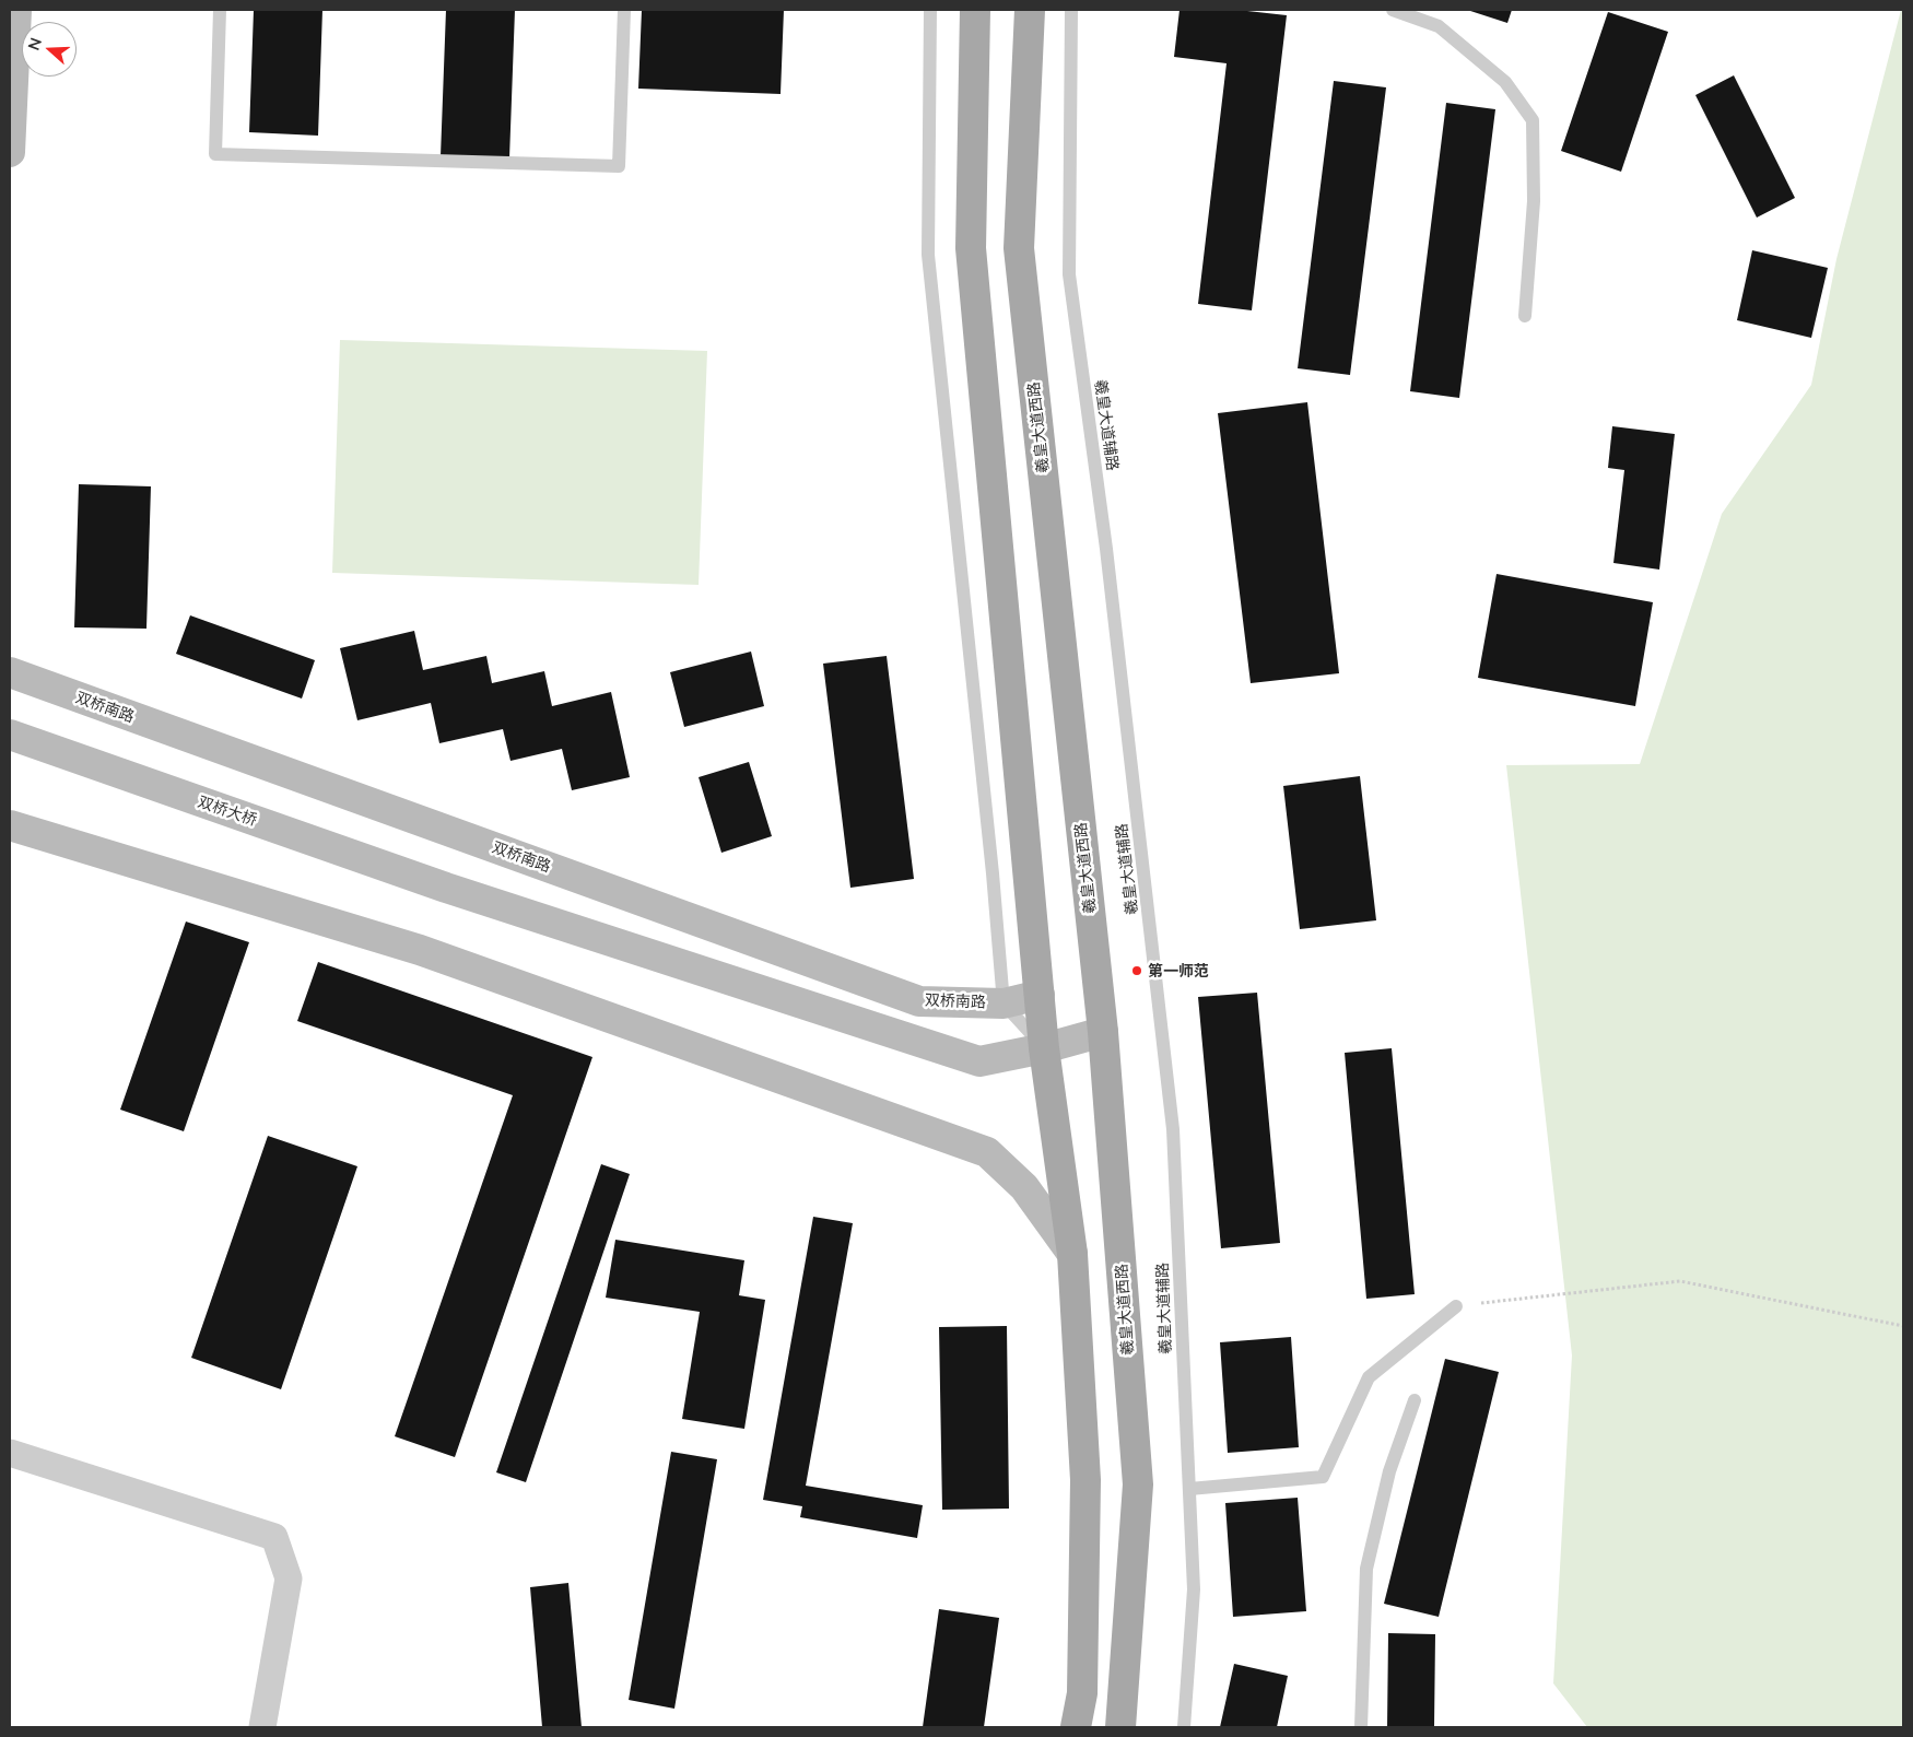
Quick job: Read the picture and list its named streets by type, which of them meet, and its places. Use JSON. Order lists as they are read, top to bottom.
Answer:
{
  "streets": {
    "main road": ["羲皇大道西路"],
    "street": ["双桥南路", "双桥大桥"],
    "lane": ["羲皇大道辅路"]
  },
  "crossings": [
    ["羲皇大道西路", "双桥大桥"]
  ],
  "places": ["第一师范"],
  "north": "left"
}
